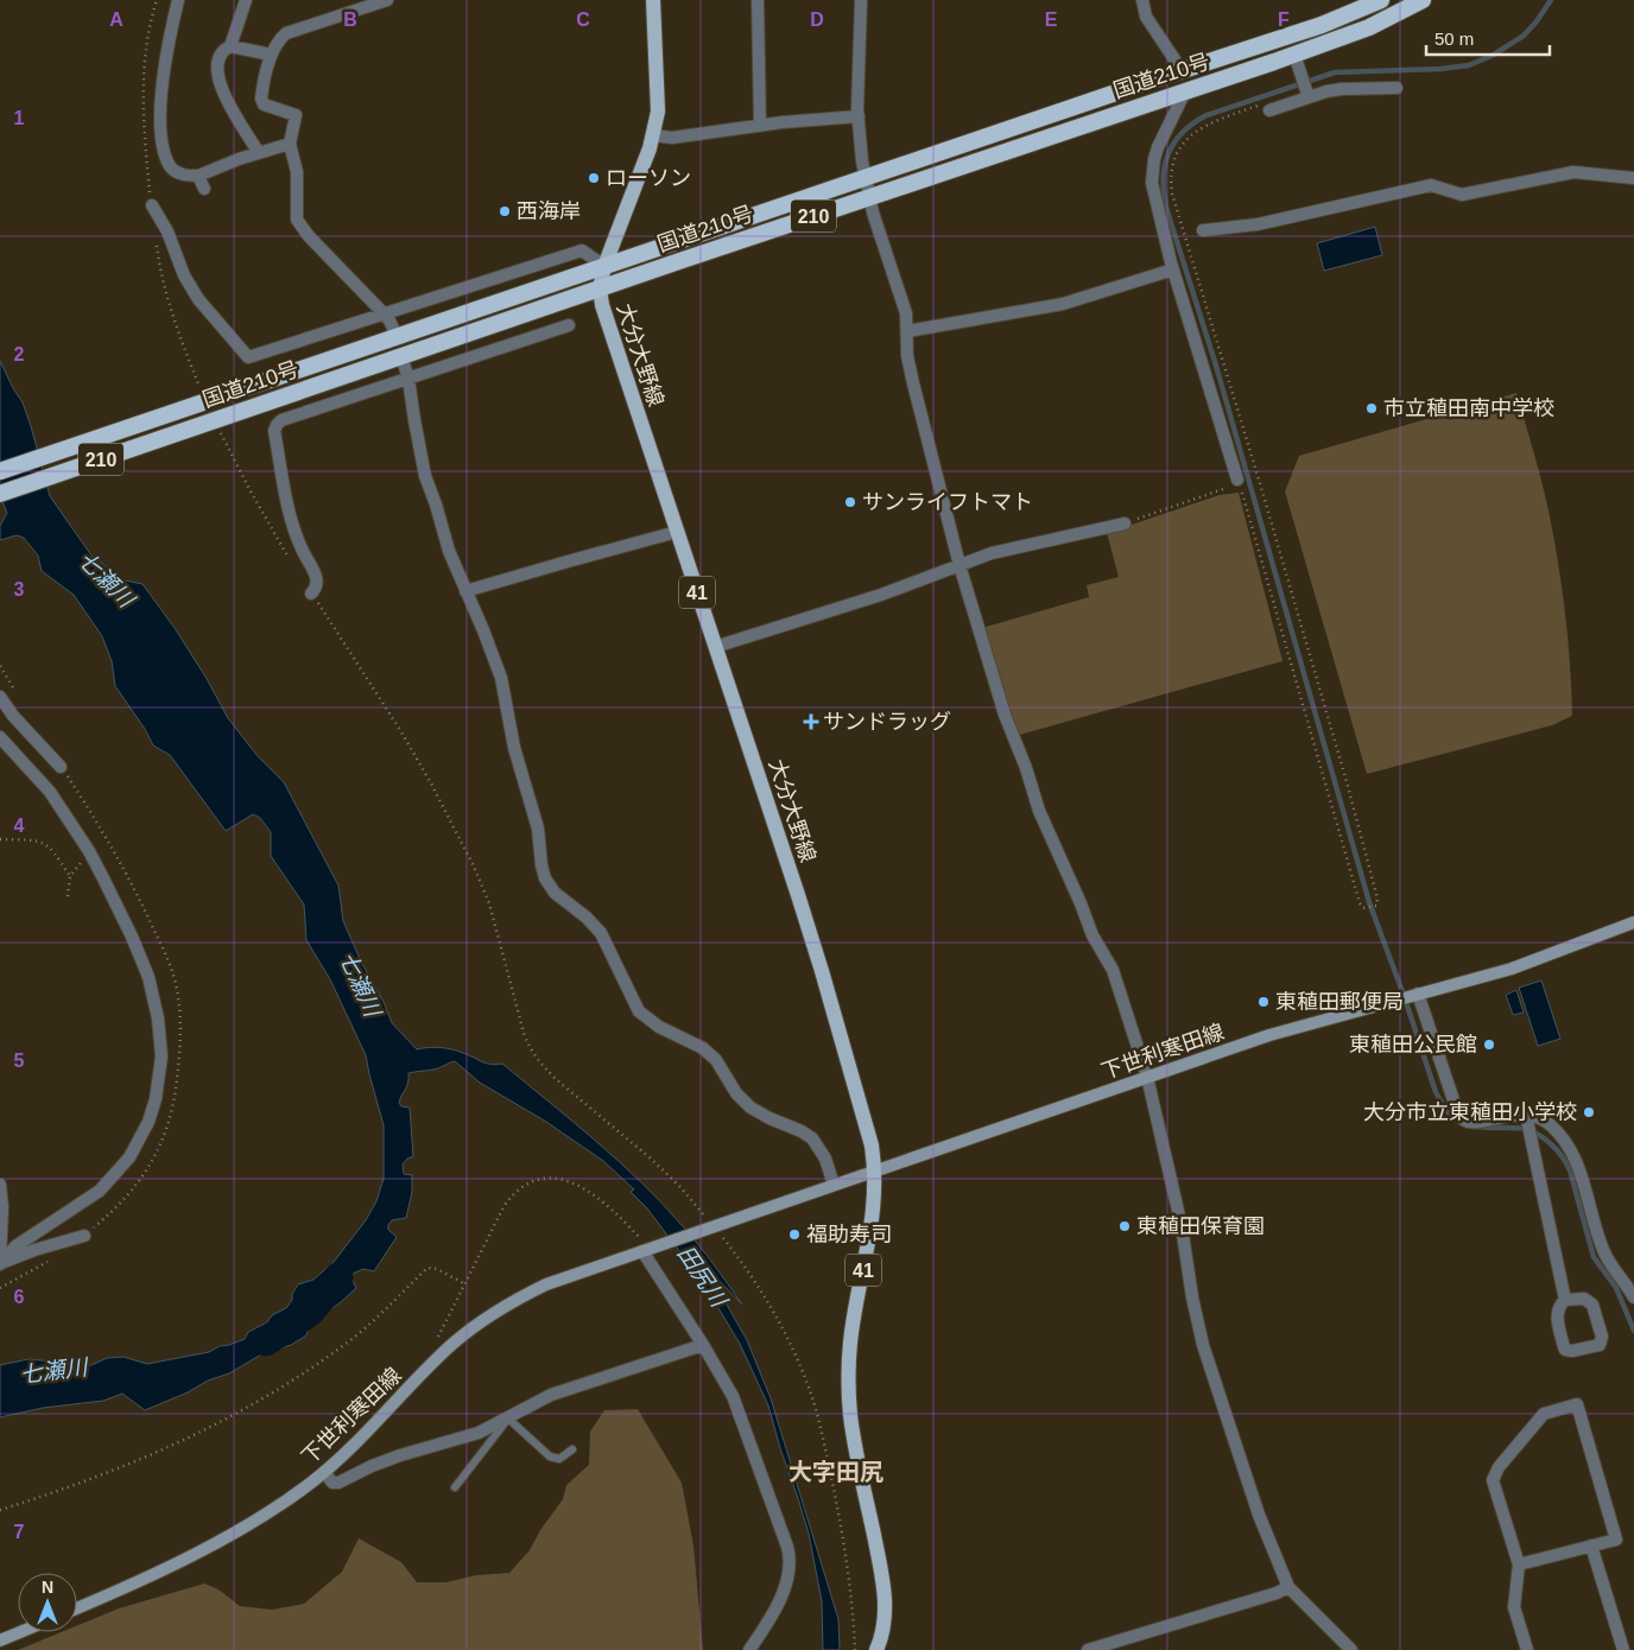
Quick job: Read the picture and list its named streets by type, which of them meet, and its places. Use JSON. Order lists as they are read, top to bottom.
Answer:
{
  "streets": {
    "highway": ["国道210号", "210"],
    "main road": ["大分大野線", "41", "下世利寒田線"]
  },
  "crossings": [
    ["国道210号", "大分大野線"],
    ["大分大野線", "下世利寒田線"]
  ],
  "districts": ["大字田尻"],
  "water": ["七瀬川", "田尻川"],
  "places": {
    "other": [
      "ローソン",
      "西海岸",
      "市立稙田南中学校",
      "サンライフトマト",
      "東稙田郵便局",
      "東稙田公民館",
      "大分市立東稙田小学校",
      "東稙田保育園",
      "福助寿司"
    ],
    "health": ["サンドラッグ"]
  },
  "scale_bar": "50 m",
  "north": "top",
  "grid": {
    "columns": [
      "A",
      "B",
      "C",
      "D",
      "E",
      "F"
    ],
    "rows": [
      "1",
      "2",
      "3",
      "4",
      "5",
      "6",
      "7"
    ]
  }
}
